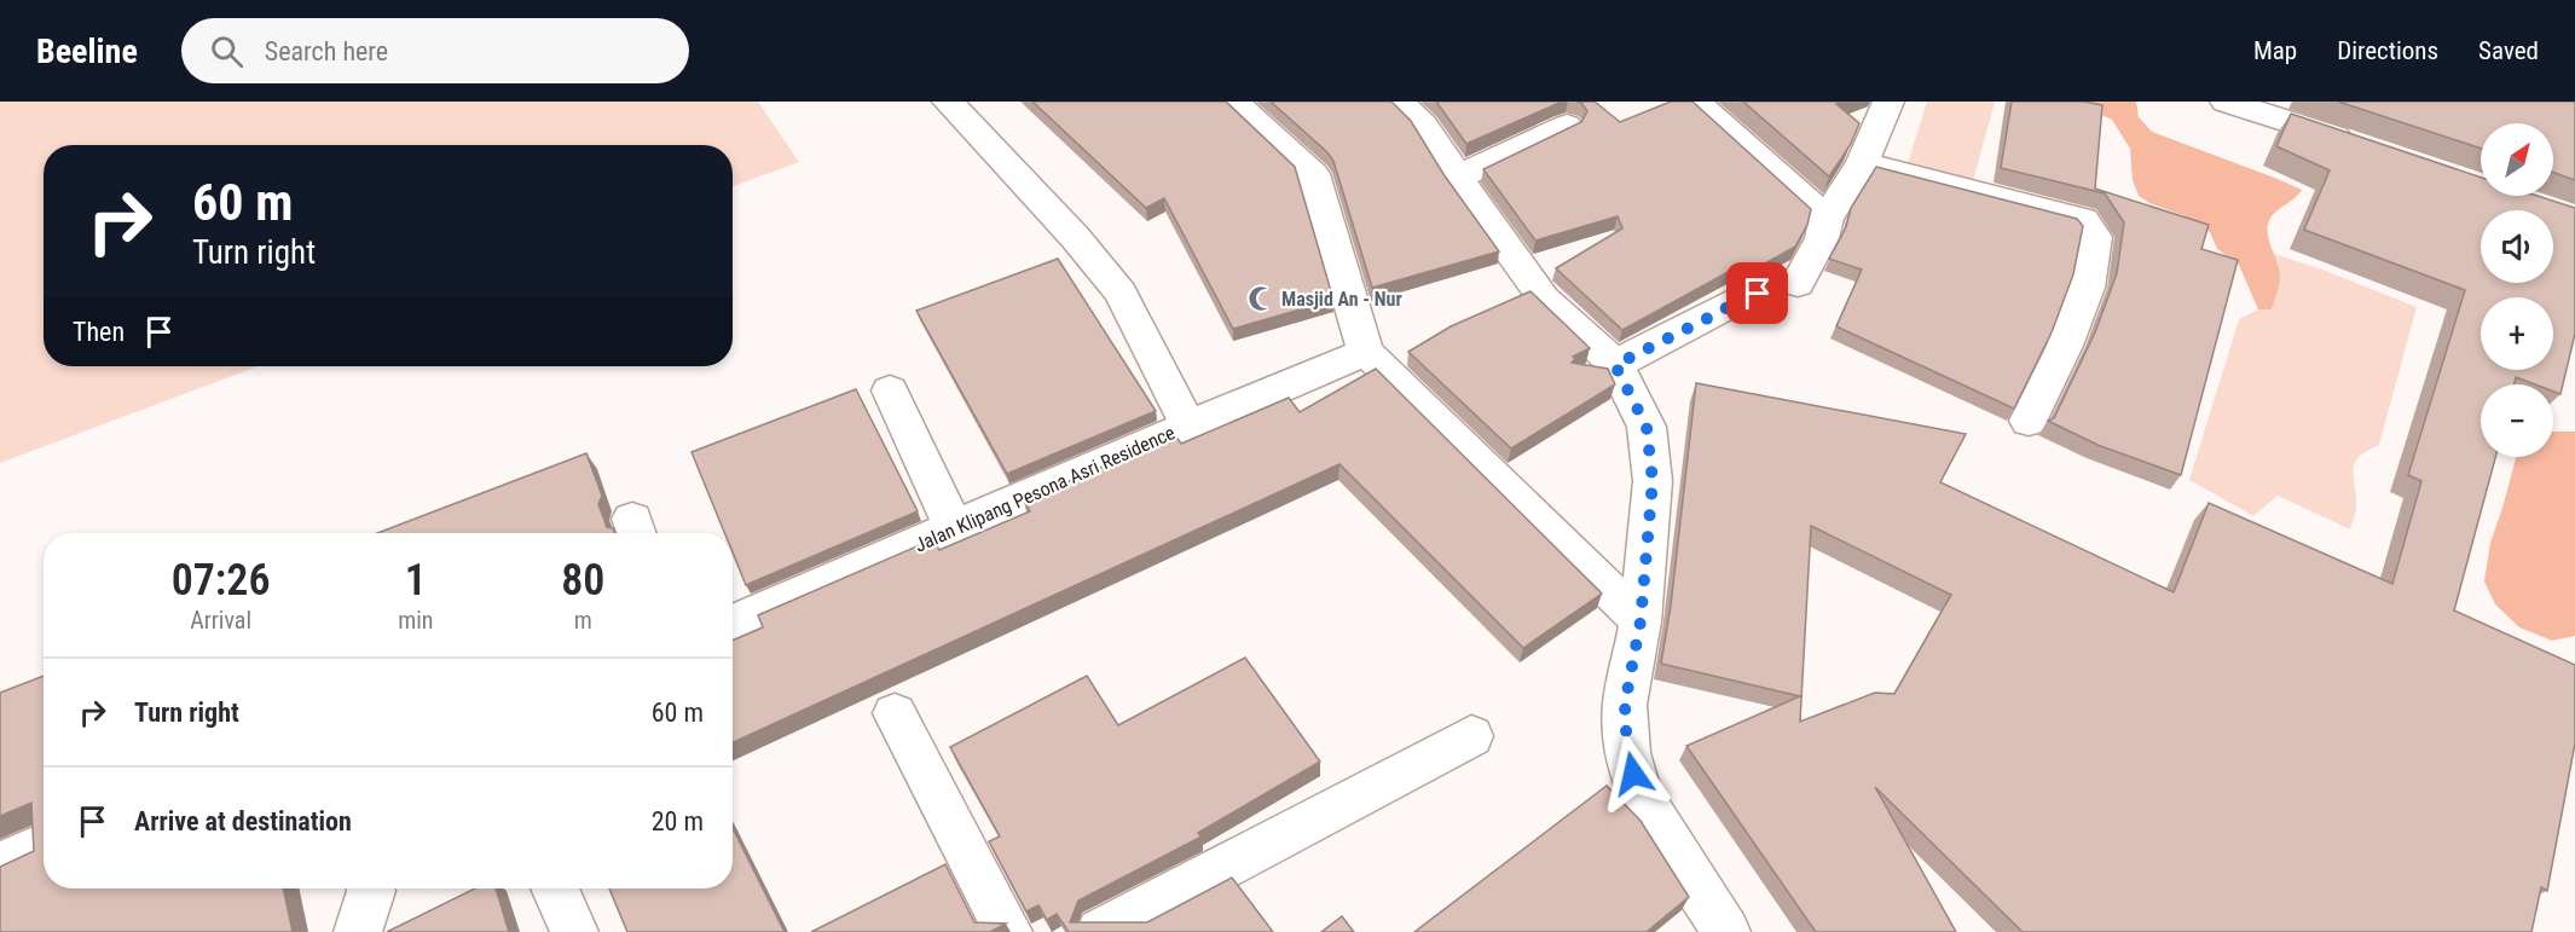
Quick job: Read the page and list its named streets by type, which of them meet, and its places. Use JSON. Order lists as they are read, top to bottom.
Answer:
{
  "streets": {
    "street": ["Jalan Klipang Pesona Asri Residence"]
  },
  "places": {
    "mosque": ["Masjid An - Nur"]
  },
  "north": "top right",
  "page": {
    "header": "Beeline",
    "search": "Search here",
    "nav": ["Map", "Directions", "Saved"],
    "map_buttons": ["+", "−"],
    "turn": ["60 m", "Turn right"],
    "then": "Then",
    "eta": [
      "07:26",
      "Arrival",
      "1",
      "min",
      "80",
      "m"
    ],
    "list": [
      {
        "name": "Turn right",
        "value": "60 m"
      },
      {
        "name": "Arrive at destination",
        "value": "20 m"
      }
    ]
  }
}
